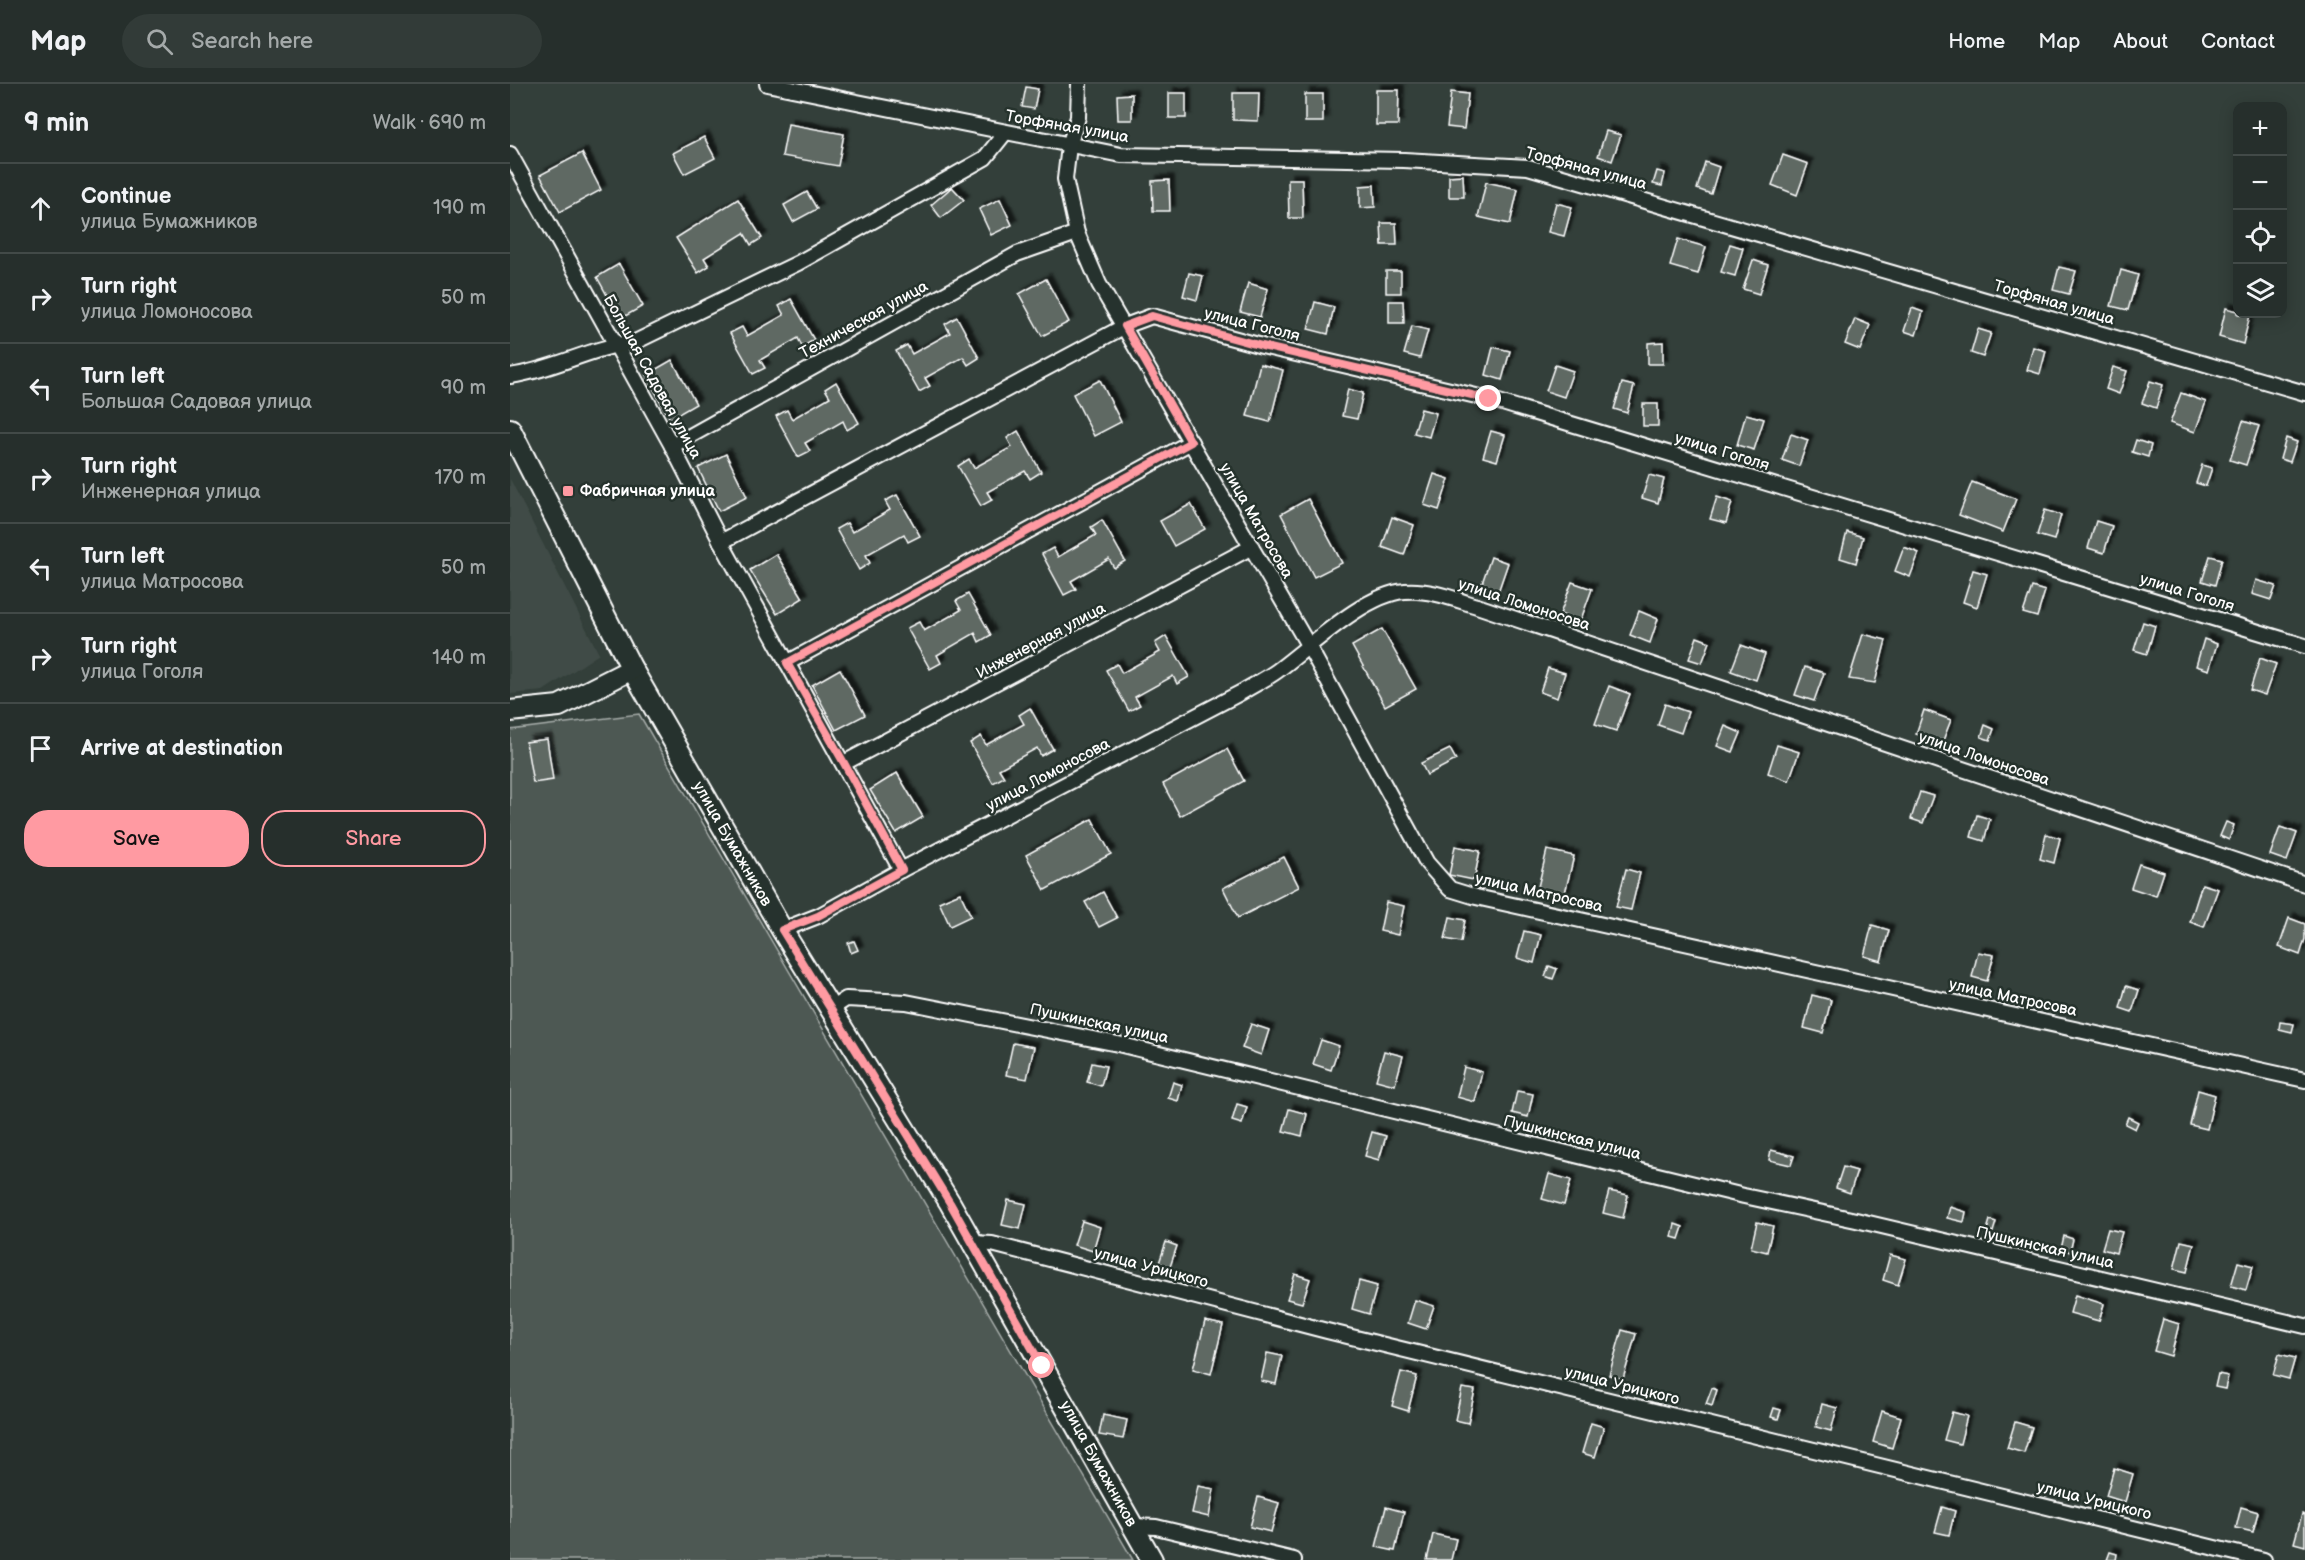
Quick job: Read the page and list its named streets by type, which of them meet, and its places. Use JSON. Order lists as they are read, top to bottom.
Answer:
{
  "streets": {
    "street": [
      "Торфяная улица",
      "Техническая улица",
      "улица Гоголя",
      "Большая Садовая улица",
      "улица Матросова",
      "улица Ломоносова",
      "Инженерная улица",
      "улица Бумажников",
      "Пушкинская улица",
      "улица Урицкого"
    ]
  },
  "crossings": [
    ["Торфяная улица", "улица Матросова"],
    ["Техническая улица", "Большая Садовая улица"],
    ["Техническая улица", "улица Матросова"],
    ["улица Гоголя", "улица Матросова"],
    ["Большая Садовая улица", "улица Ломоносова"],
    ["Большая Садовая улица", "Инженерная улица"],
    ["улица Матросова", "улица Ломоносова"],
    ["улица Матросова", "Инженерная улица"],
    ["улица Ломоносова", "улица Бумажников"],
    ["улица Бумажников", "Пушкинская улица"],
    ["улица Бумажников", "улица Урицкого"]
  ],
  "places": {
    "transit": ["Фабричная улица"]
  },
  "page": {
    "header": "Map",
    "search": "Search here",
    "nav": [
      "Home",
      "Map",
      "About",
      "Contact"
    ],
    "heading": ["9 min", "Walk · 690 m"],
    "map_buttons": ["+", "−"],
    "list": [
      ["Continue", "улица Бумажников", "190 m"],
      ["Turn right", "улица Ломоносова", "50 m"],
      ["Turn left", "Большая Садовая улица", "90 m"],
      ["Turn right", "Инженерная улица", "170 m"],
      ["Turn left", "улица Матросова", "50 m"],
      ["Turn right", "улица Гоголя", "140 m"],
      "Arrive at destination"
    ],
    "buttons": ["Save", "Share"]
  }
}
